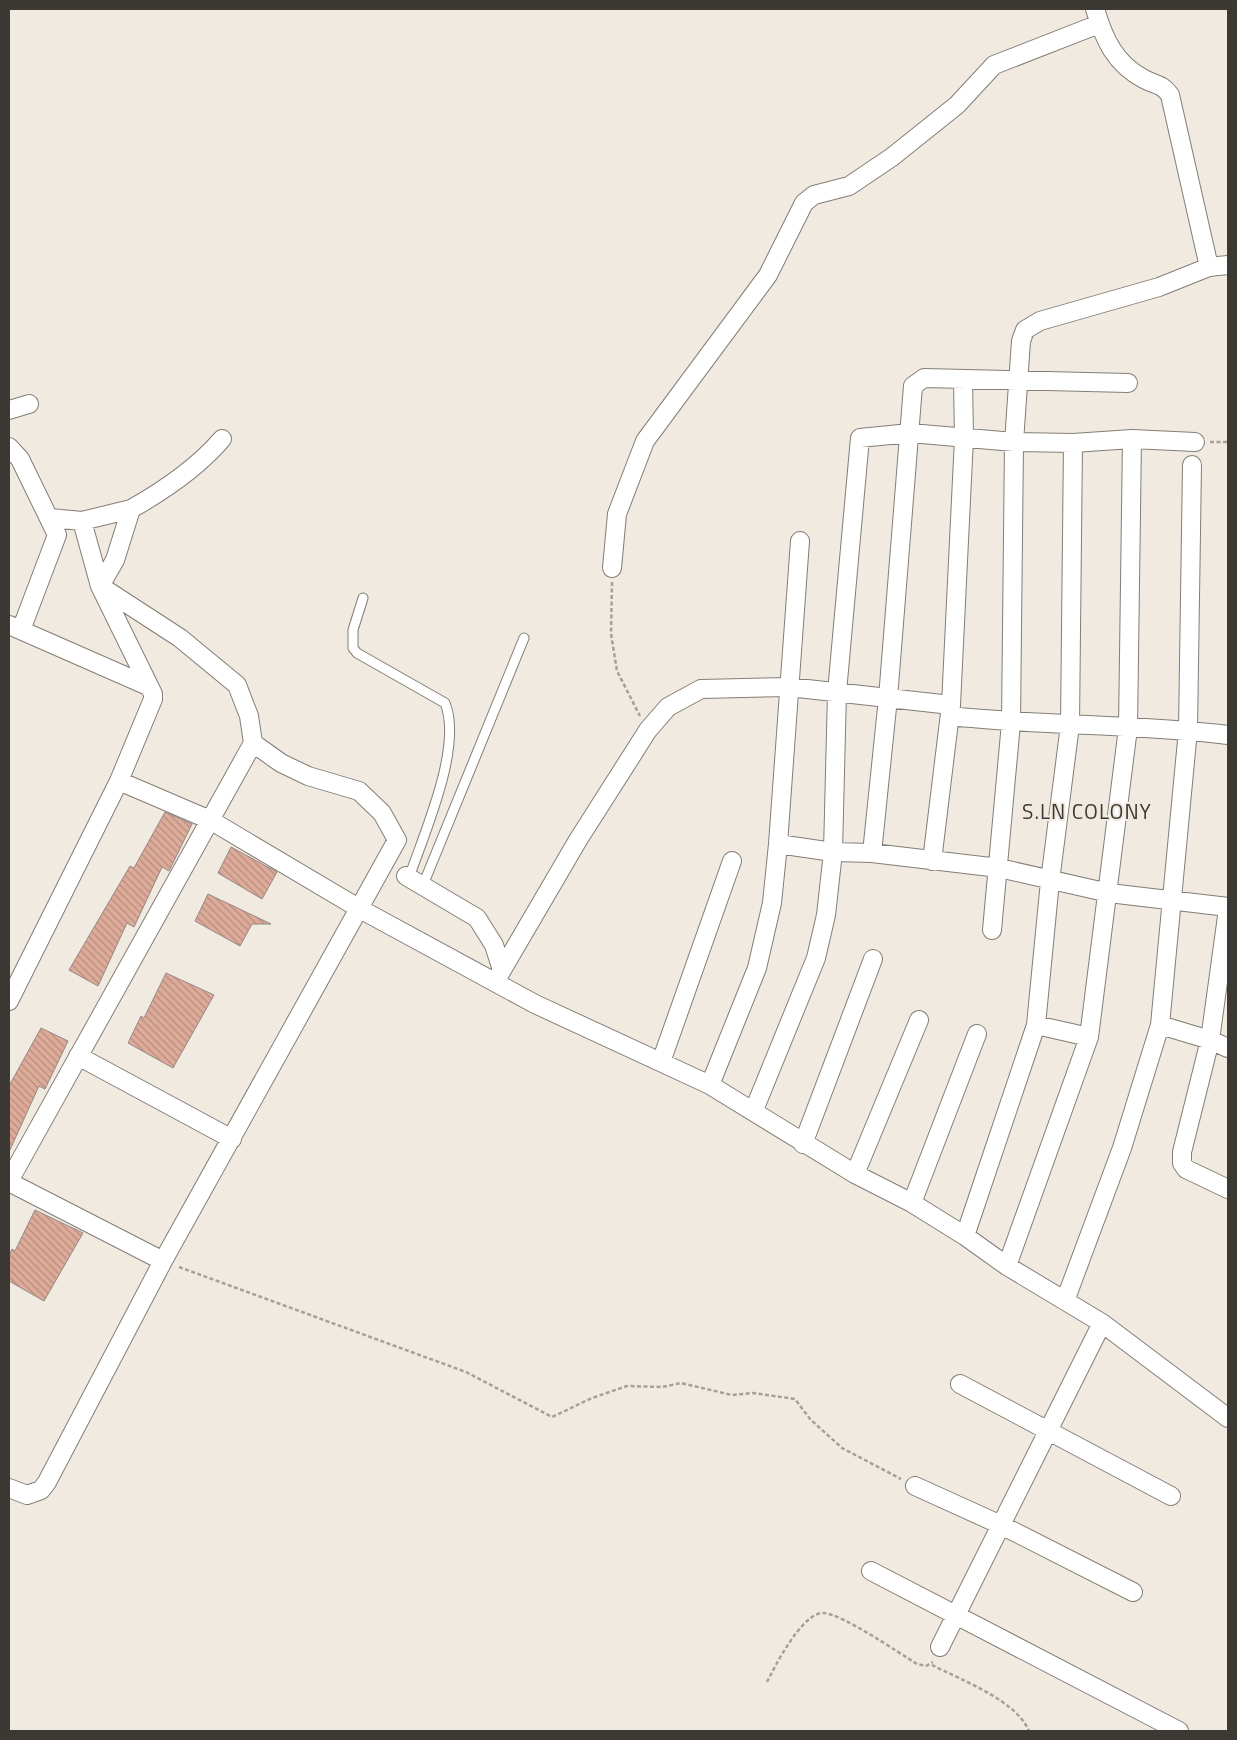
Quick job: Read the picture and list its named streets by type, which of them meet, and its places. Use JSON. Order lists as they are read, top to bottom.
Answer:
{
  "districts": ["S.LN COLONY"]
}
